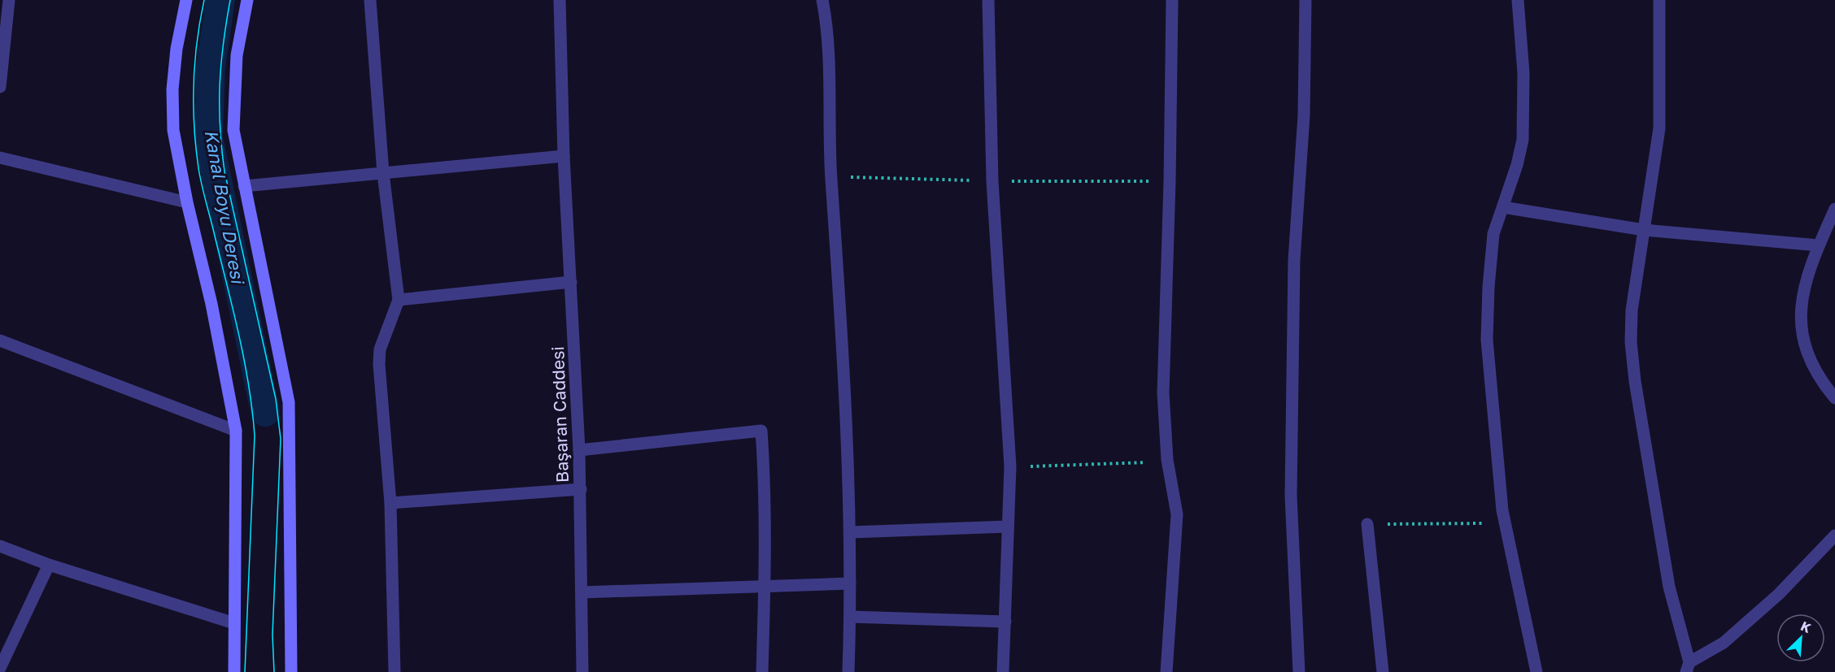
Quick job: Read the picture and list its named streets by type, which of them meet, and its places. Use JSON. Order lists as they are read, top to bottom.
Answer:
{
  "streets": {
    "street": ["Başaran Caddesi"]
  },
  "water": ["Kanal Boyu Deresi"],
  "north": "top right"
}
